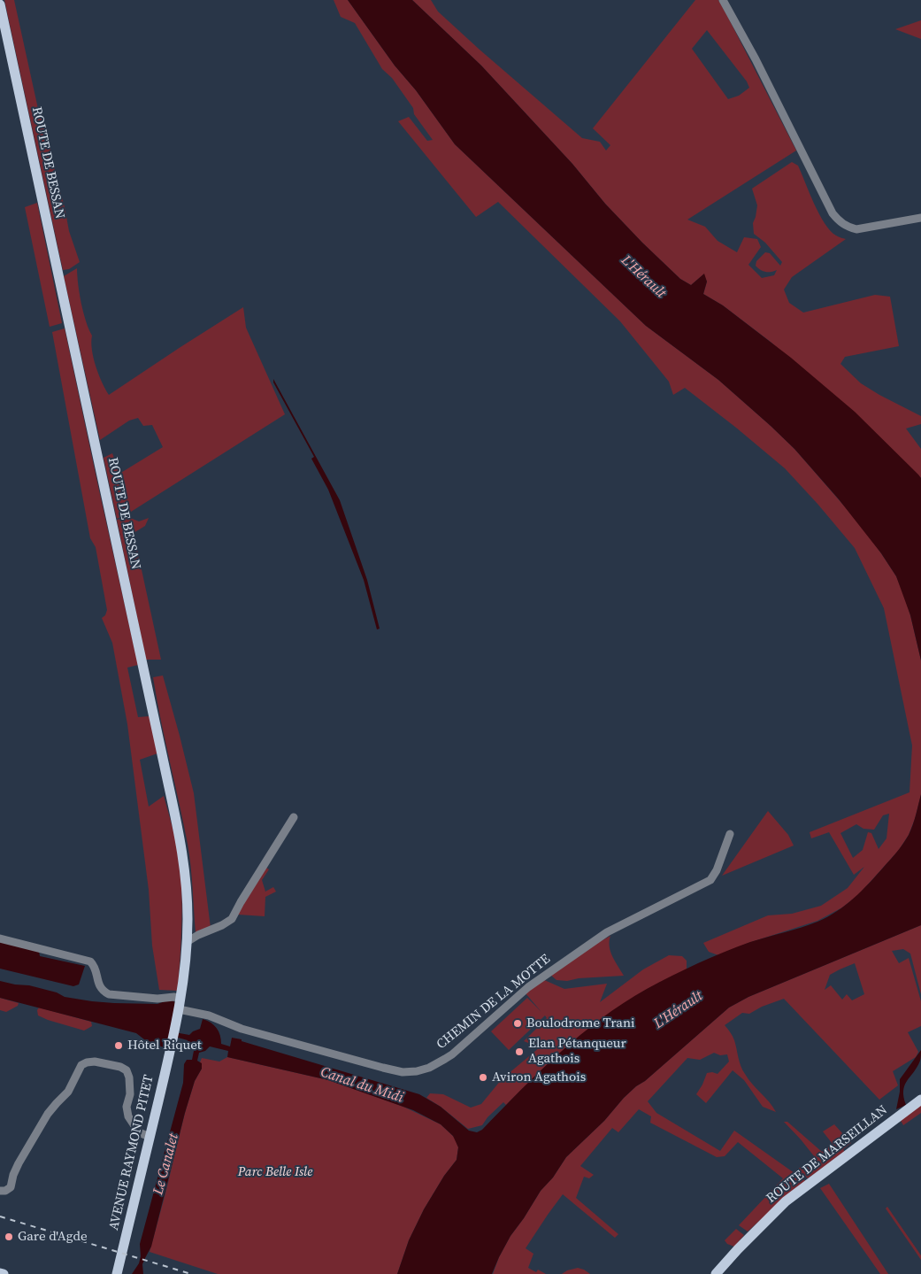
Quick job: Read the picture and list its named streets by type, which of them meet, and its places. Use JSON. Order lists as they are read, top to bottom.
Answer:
{
  "streets": {
    "main road": ["ROUTE DE BESSAN", "AVENUE RAYMOND PITET", "ROUTE DE MARSEILLAN"],
    "street": ["CHEMIN DE LA MOTTE"]
  },
  "crossings": [
    ["ROUTE DE BESSAN", "CHEMIN DE LA MOTTE"],
    ["ROUTE DE BESSAN", "AVENUE RAYMOND PITET"]
  ],
  "water": ["L'Hérault", "Canal du Midi", "Le Canalet"],
  "parks": ["Parc Belle Isle"],
  "places": [
    "Boulodrome Trani",
    "Hôtel Riquet",
    "Elan Pétanqueur Agathois",
    "Aviron Agathois",
    "Gare d'Agde"
  ]
}
